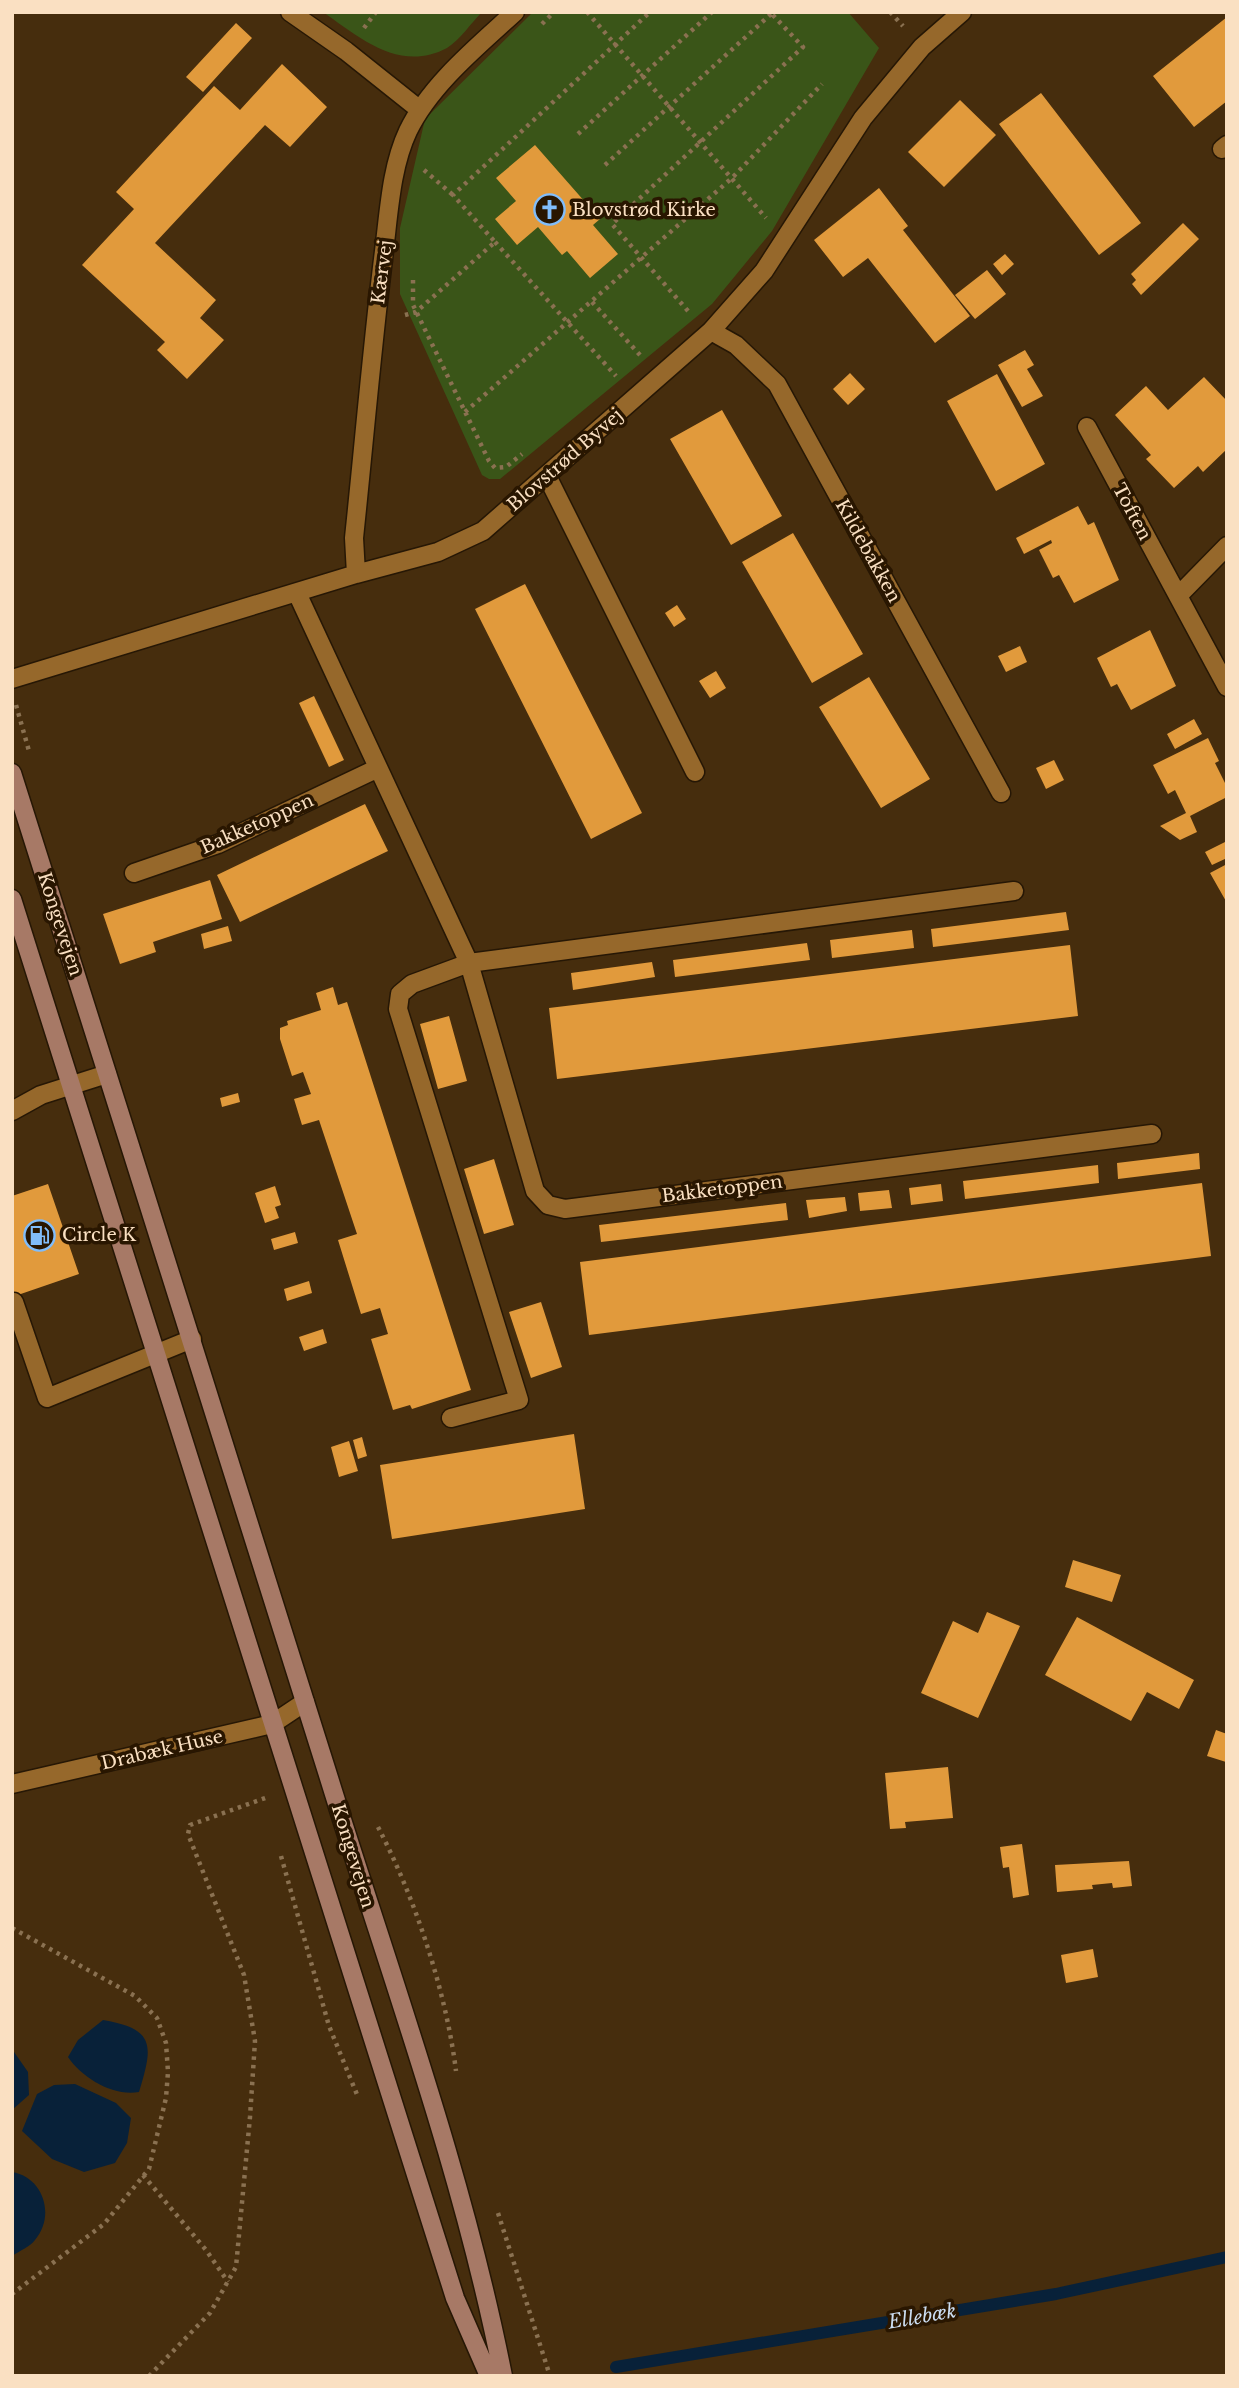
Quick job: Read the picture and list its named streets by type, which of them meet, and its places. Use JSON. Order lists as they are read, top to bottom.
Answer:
{
  "streets": {
    "main road": ["Kongevejen"],
    "street": [
      "Kærvej",
      "Blovstrød Byvej",
      "Toften",
      "Kildebakken",
      "Bakketoppen",
      "Drabæk Huse"
    ]
  },
  "crossings": [
    ["Kærvej", "Blovstrød Byvej"],
    ["Blovstrød Byvej", "Kildebakken"],
    ["Blovstrød Byvej", "Bakketoppen"],
    ["Kongevejen", "Drabæk Huse"]
  ],
  "water": ["Ellebæk"],
  "places": {
    "church": ["Blovstrød Kirke"],
    "fuel station": ["Circle K"]
  }
}
